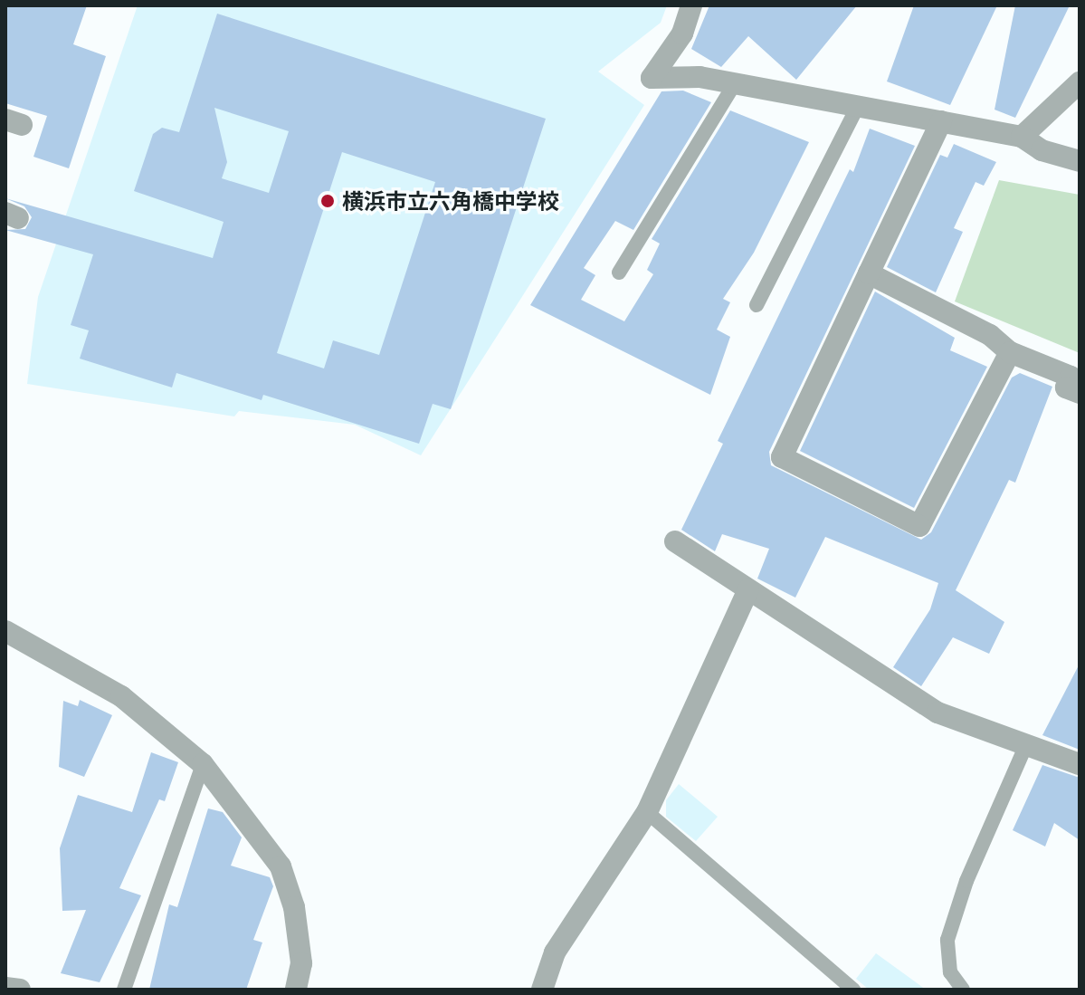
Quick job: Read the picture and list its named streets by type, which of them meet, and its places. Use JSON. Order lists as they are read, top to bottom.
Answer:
{
  "places": ["横浜市立六角橋中学校"]
}
